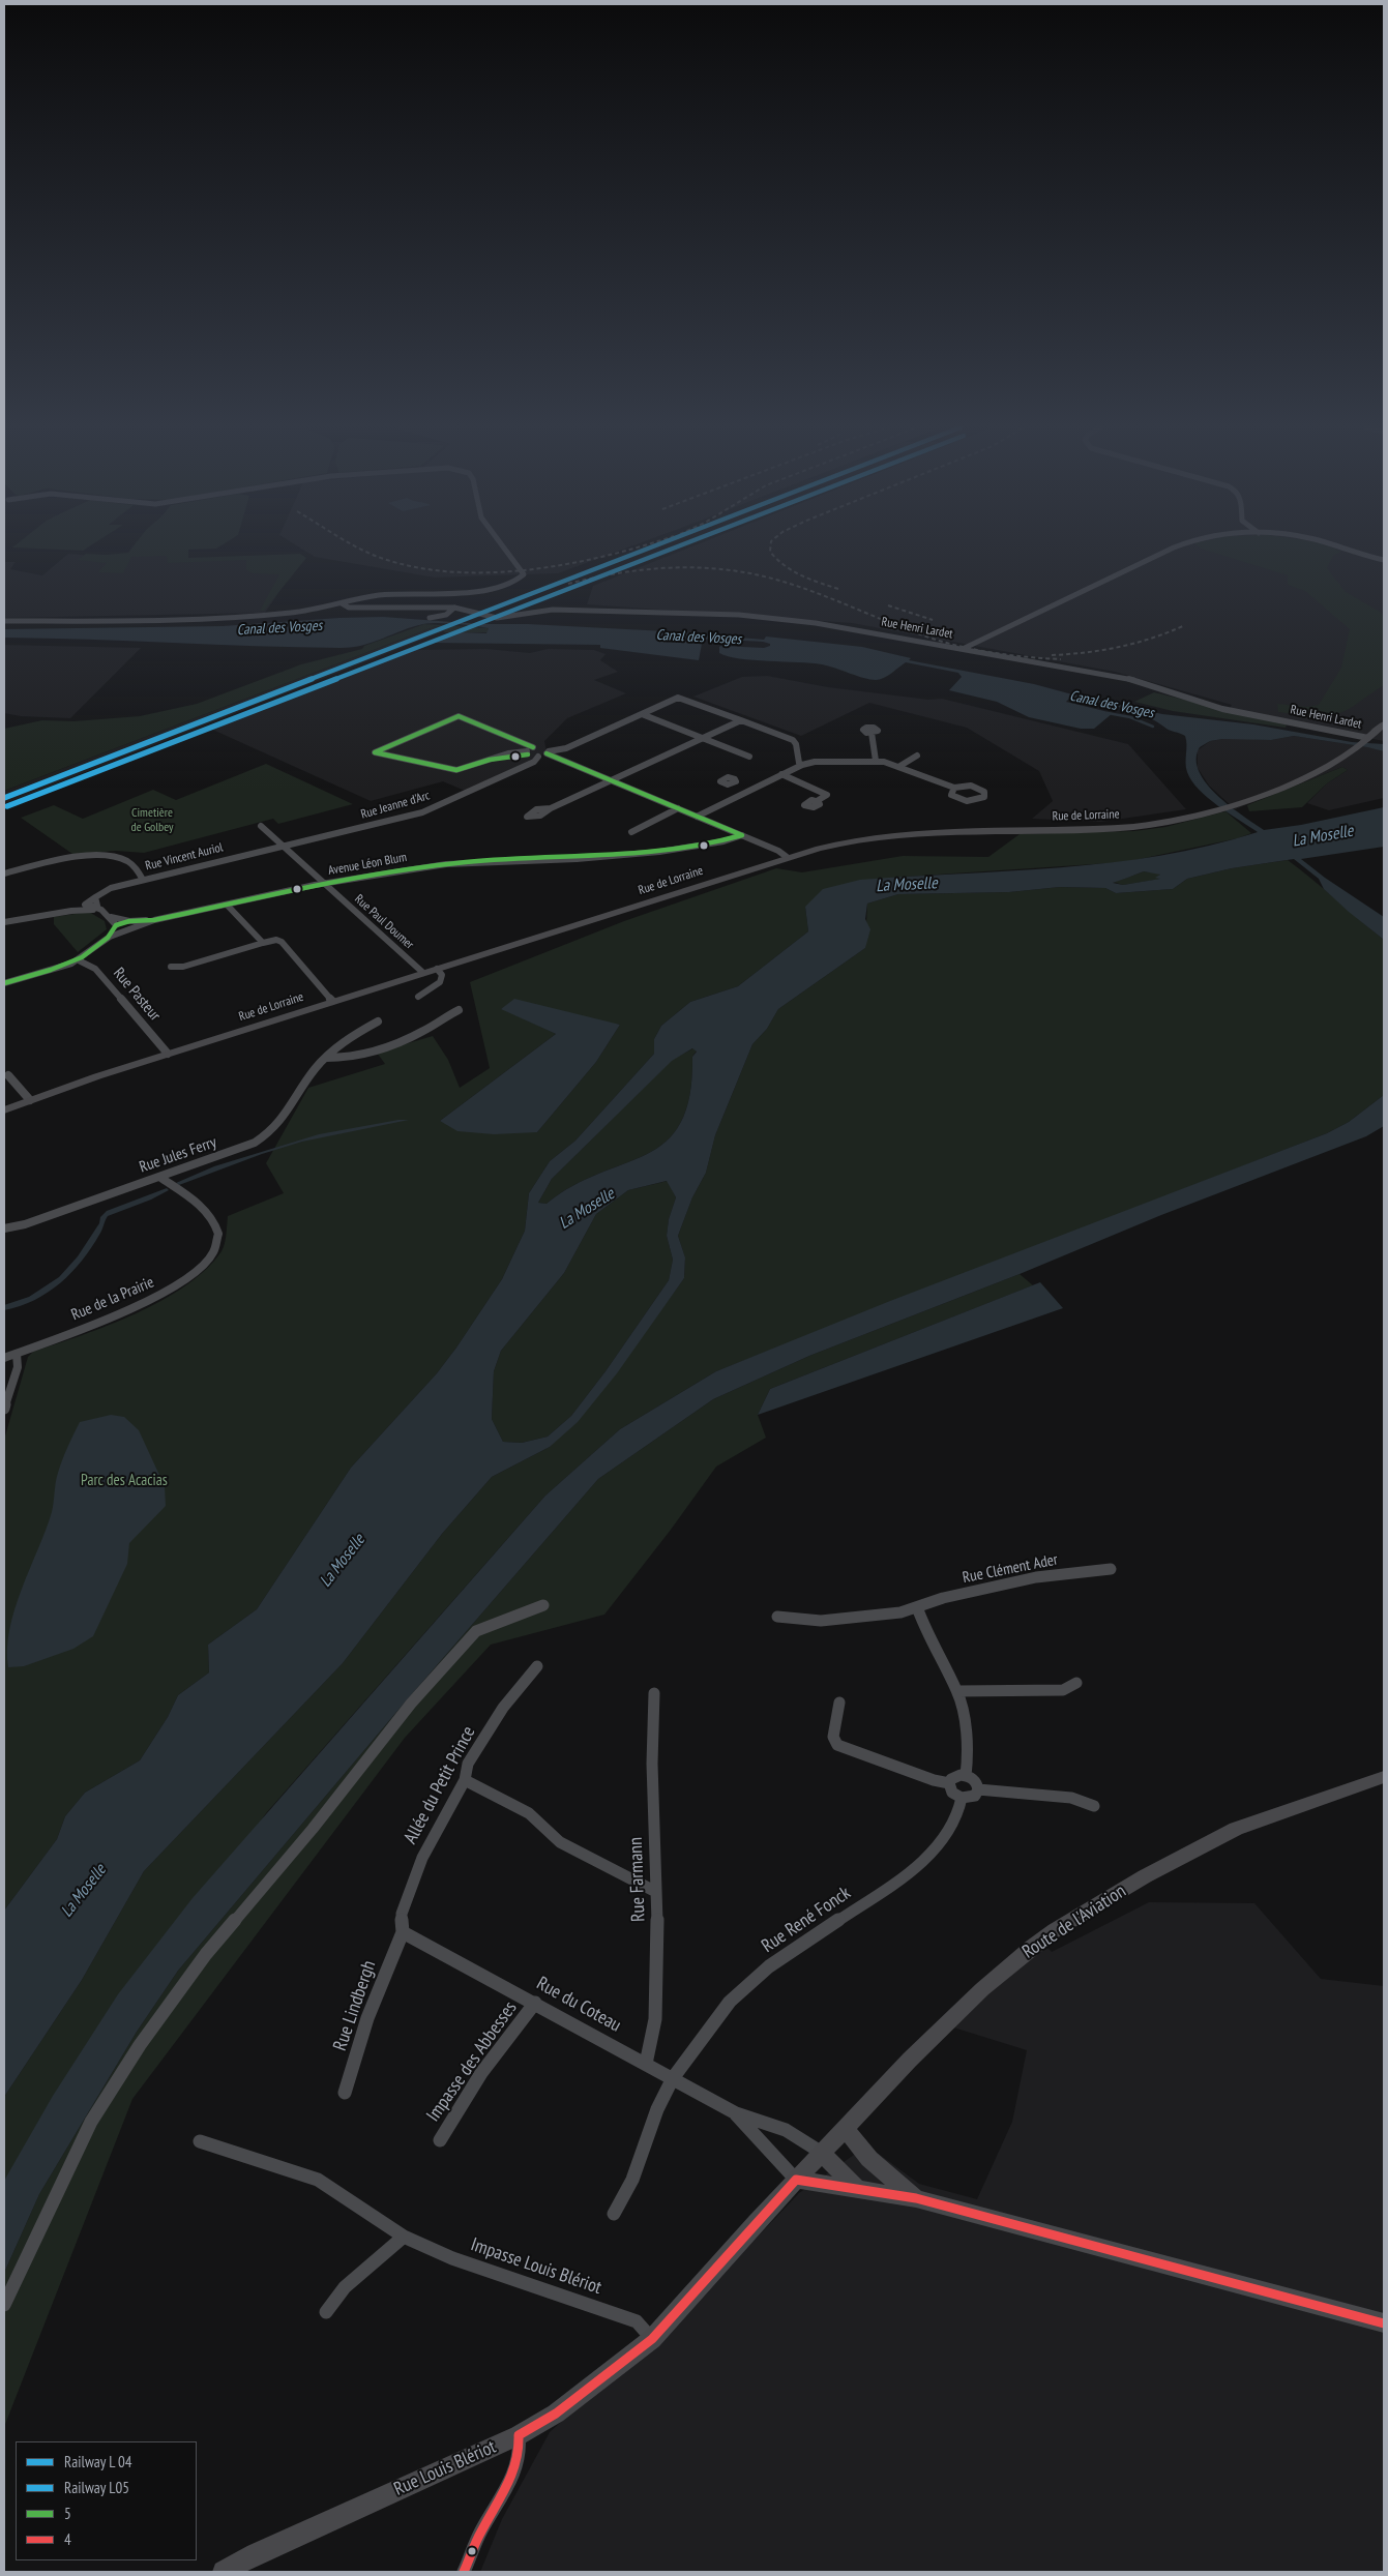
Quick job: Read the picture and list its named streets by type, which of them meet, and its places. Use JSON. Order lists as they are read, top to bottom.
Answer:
{
  "streets": {
    "main road": ["Rue de Lorraine", "Route de l'Aviation", "Rue Louis Blériot"],
    "street": [
      "Rue Henri Lardet",
      "Rue Jeanne d'Arc",
      "Rue Vincent Auriol",
      "Avenue Léon Blum",
      "Rue Paul Doumer",
      "Rue Pasteur",
      "Rue Jules Ferry",
      "Rue de la Prairie",
      "Rue Clément Ader",
      "Allée du Petit Prince",
      "Rue Farmann",
      "Rue René Fonck",
      "Rue du Coteau",
      "Rue Lindbergh",
      "Impasse des Abbesses",
      "Impasse Louis Blériot"
    ]
  },
  "crossings": [
    ["Rue Henri Lardet", "Rue de Lorraine"],
    ["Rue Jeanne d'Arc", "Rue Vincent Auriol"],
    ["Rue Jeanne d'Arc", "Rue Paul Doumer"],
    ["Rue de Lorraine", "Rue Paul Doumer"],
    ["Rue de Lorraine", "Rue Pasteur"],
    ["Rue Vincent Auriol", "Rue Paul Doumer"],
    ["Avenue Léon Blum", "Rue Paul Doumer"],
    ["Rue Jules Ferry", "Rue de la Prairie"],
    ["Allée du Petit Prince", "Rue du Coteau"],
    ["Allée du Petit Prince", "Rue Lindbergh"],
    ["Rue Farmann", "Rue du Coteau"],
    ["Rue René Fonck", "Rue du Coteau"],
    ["Route de l'Aviation", "Rue du Coteau"],
    ["Route de l'Aviation", "Rue Louis Blériot"],
    ["Rue du Coteau", "Rue Lindbergh"],
    ["Rue du Coteau", "Impasse des Abbesses"],
    ["Rue du Coteau", "Rue Louis Blériot"],
    ["Impasse Louis Blériot", "Rue Louis Blériot"]
  ],
  "water": ["Canal des Vosges", "La Moselle"],
  "parks": ["Cimetière de Golbey", "Parc des Acacias"],
  "lines": ["rail line L05", "transit line 5", "transit line 4"],
  "legend": [
    "Railway L 04",
    "Railway L05",
    "5",
    "4"
  ]
}
